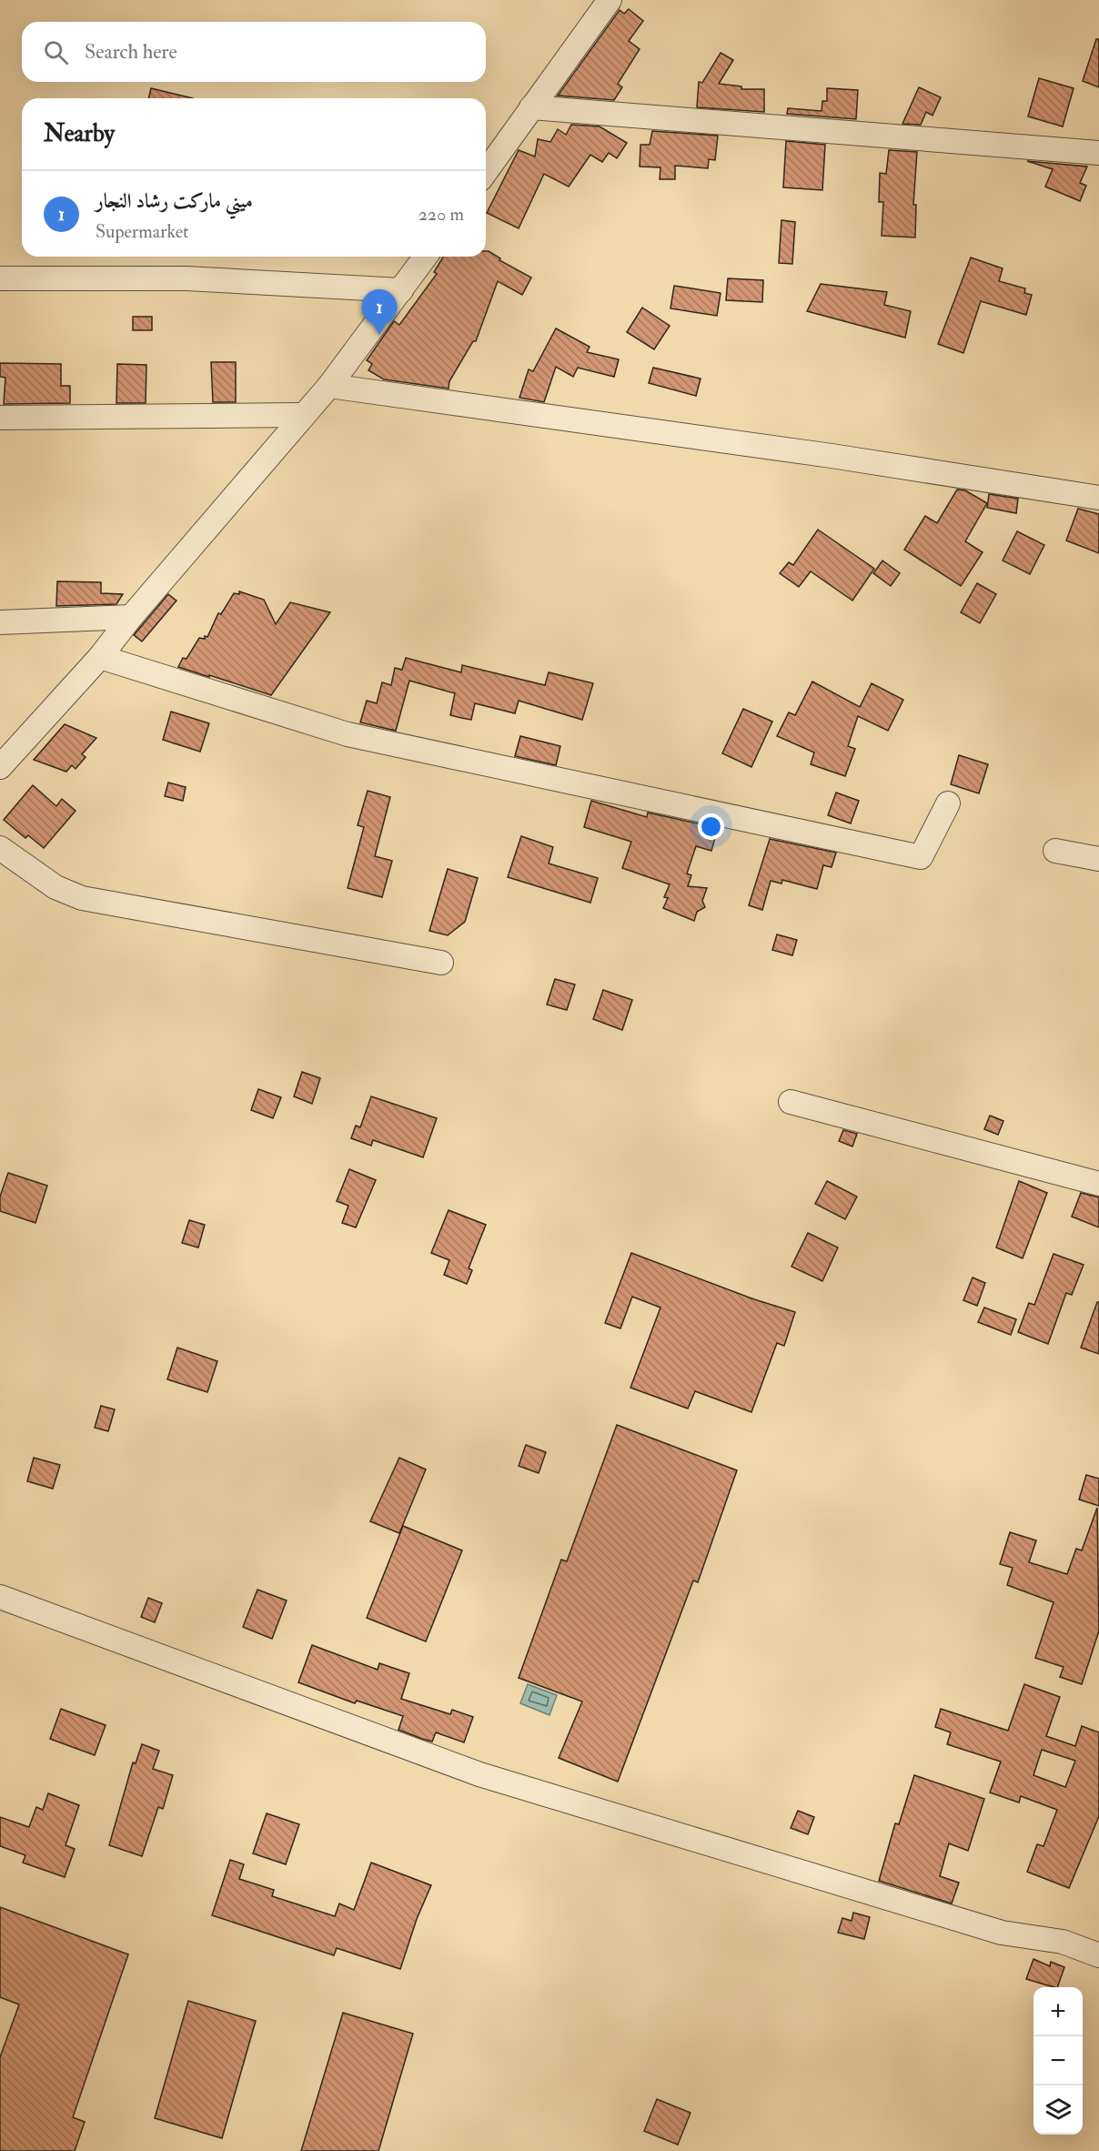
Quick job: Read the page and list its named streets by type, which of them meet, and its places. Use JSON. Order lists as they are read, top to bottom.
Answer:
{
  "page": {
    "search": "Search here",
    "heading": "Nearby",
    "list": [
      {
        "mark": "1",
        "name": "ميني ماركت رشاد النجار",
        "note": "Supermarket",
        "value": "220 m"
      }
    ],
    "pins": "1",
    "map_buttons": ["+", "−"]
  }
}
